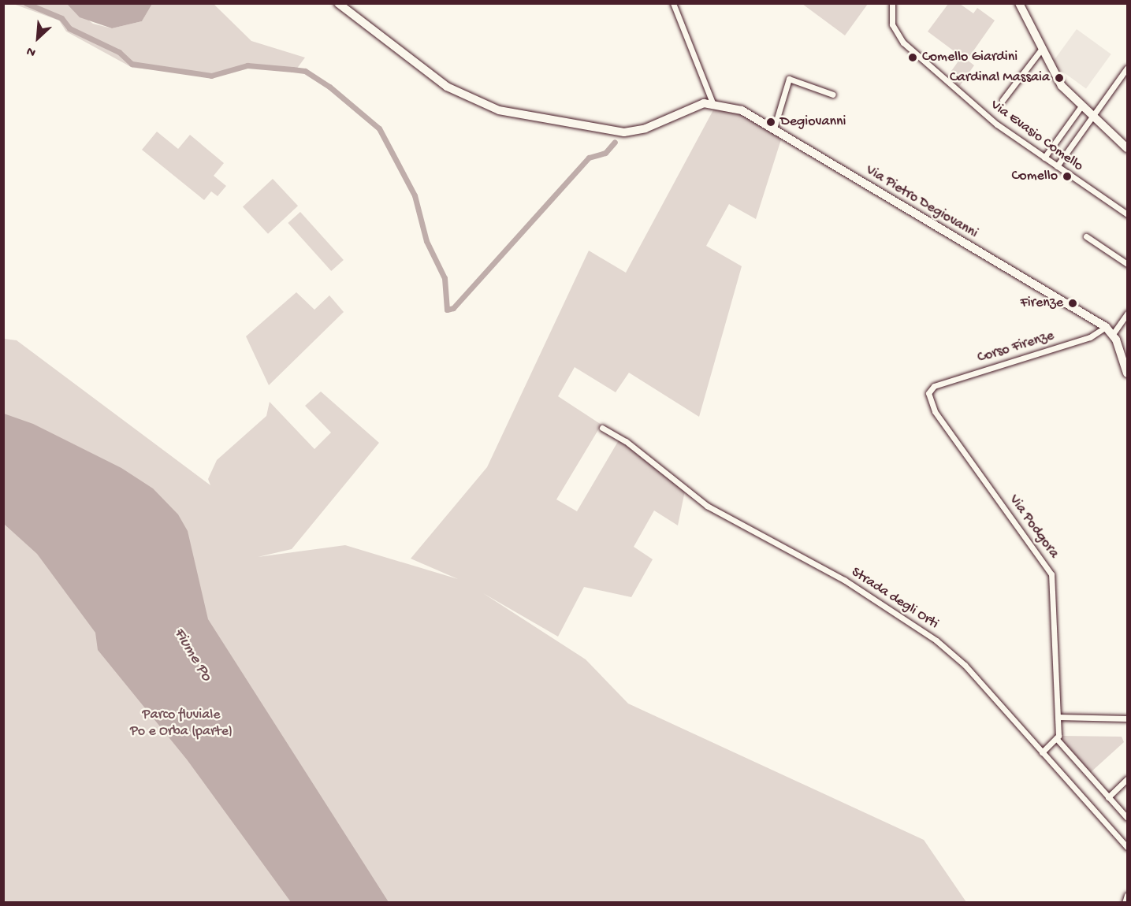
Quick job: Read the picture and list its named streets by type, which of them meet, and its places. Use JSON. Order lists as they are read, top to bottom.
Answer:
{
  "streets": {
    "street": [
      "Via Evasio Comello",
      "Via Pietro Degiovanni",
      "Corso Firenze",
      "Via Podgora",
      "Strada degli Orti"
    ]
  },
  "crossings": [
    ["Via Pietro Degiovanni", "Corso Firenze"],
    ["Corso Firenze", "Via Podgora"]
  ],
  "water": ["Fiume Po"],
  "parks": ["Parco fluviale Po e Orba (parte)"],
  "places": [
    "Comello Giardini",
    "Cardinal Massaia",
    "Degiovanni",
    "Comello",
    "Firenze"
  ],
  "north": "bottom left"
}
